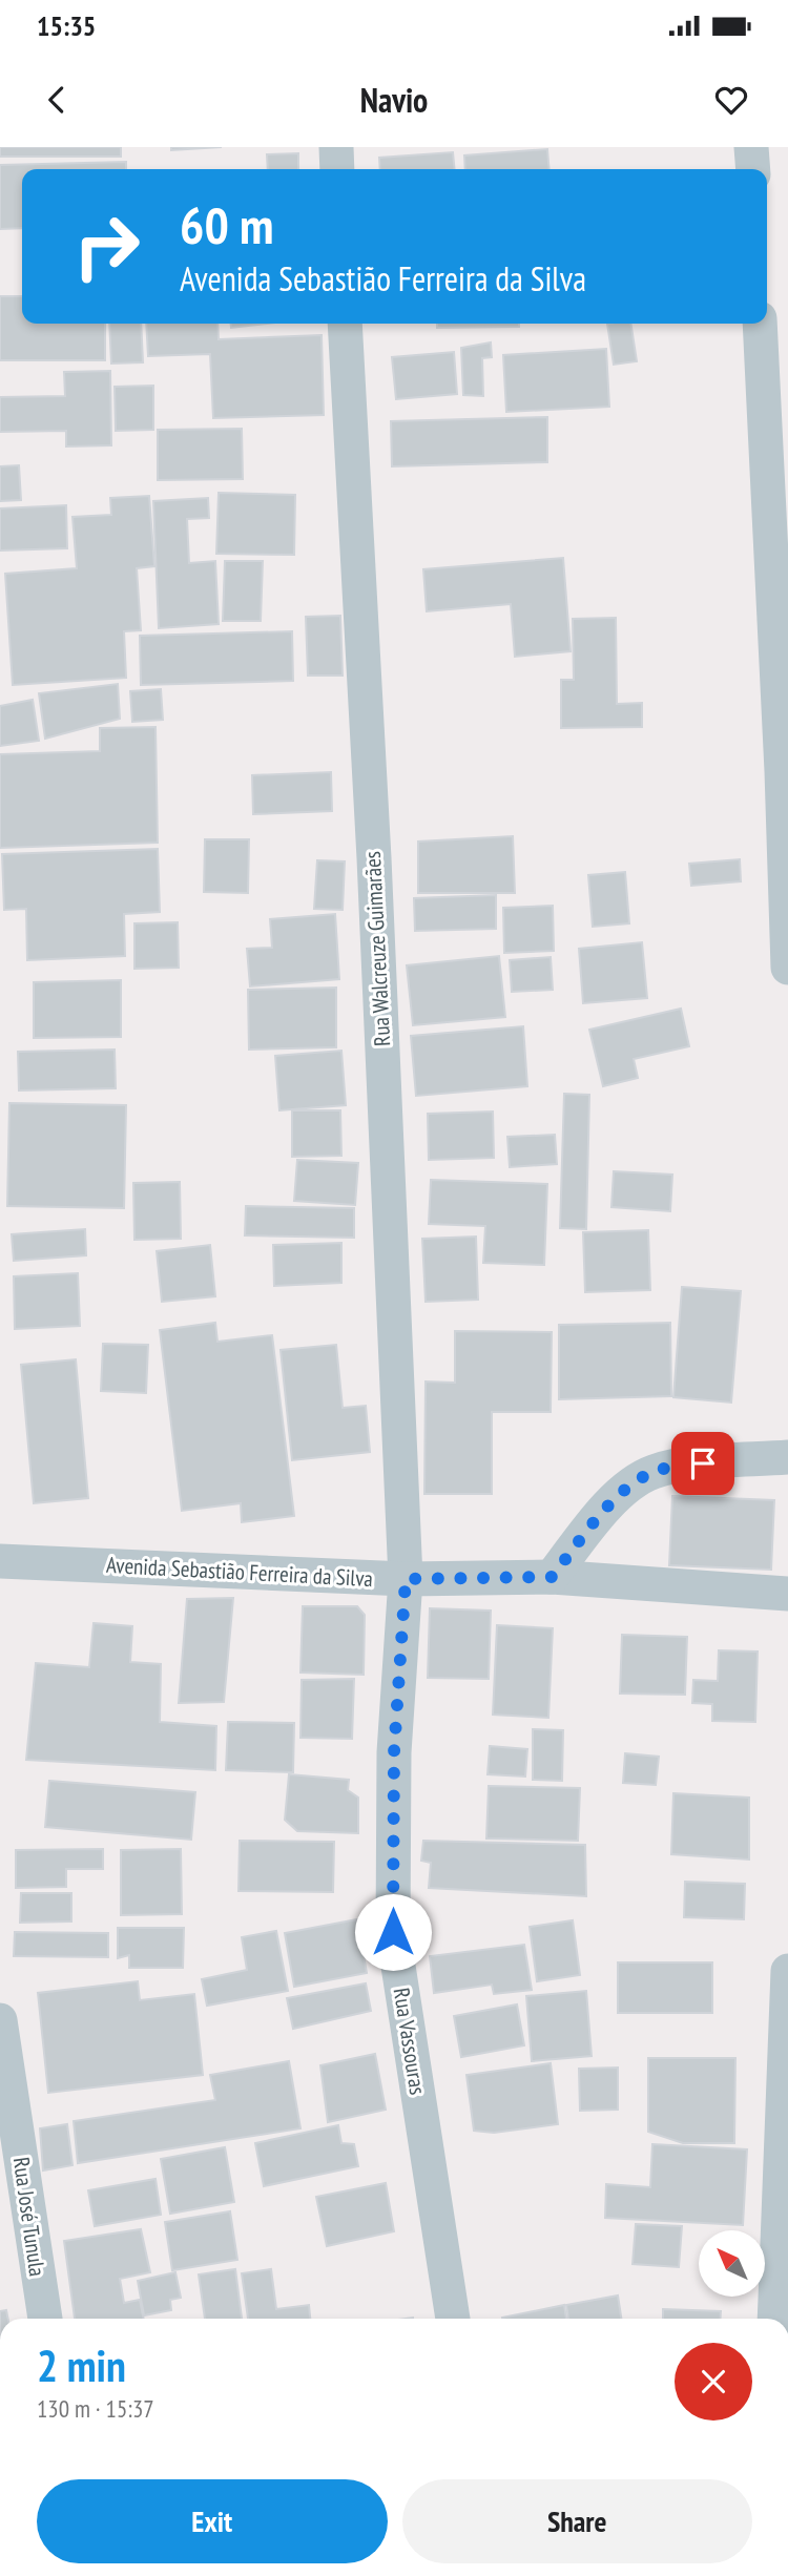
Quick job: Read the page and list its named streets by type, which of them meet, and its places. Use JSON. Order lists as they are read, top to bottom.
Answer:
{
  "streets": {
    "street": [
      "Rua Walcreuze Guimarães",
      "Avenida Sebastião Ferreira da Silva",
      "Rua Vassouras",
      "Rua José Tunula"
    ]
  },
  "crossings": [
    ["Rua Walcreuze Guimarães", "Avenida Sebastião Ferreira da Silva"],
    ["Rua Walcreuze Guimarães", "Rua Vassouras"],
    ["Avenida Sebastião Ferreira da Silva", "Rua Vassouras"]
  ],
  "north": "top left",
  "page": {
    "status": "15:35",
    "header": "Navio",
    "turn": ["60 m", "Avenida Sebastião Ferreira da Silva"],
    "heading": ["2 min", "130 m · 15:37"],
    "buttons": ["Exit", "Share"]
  }
}
